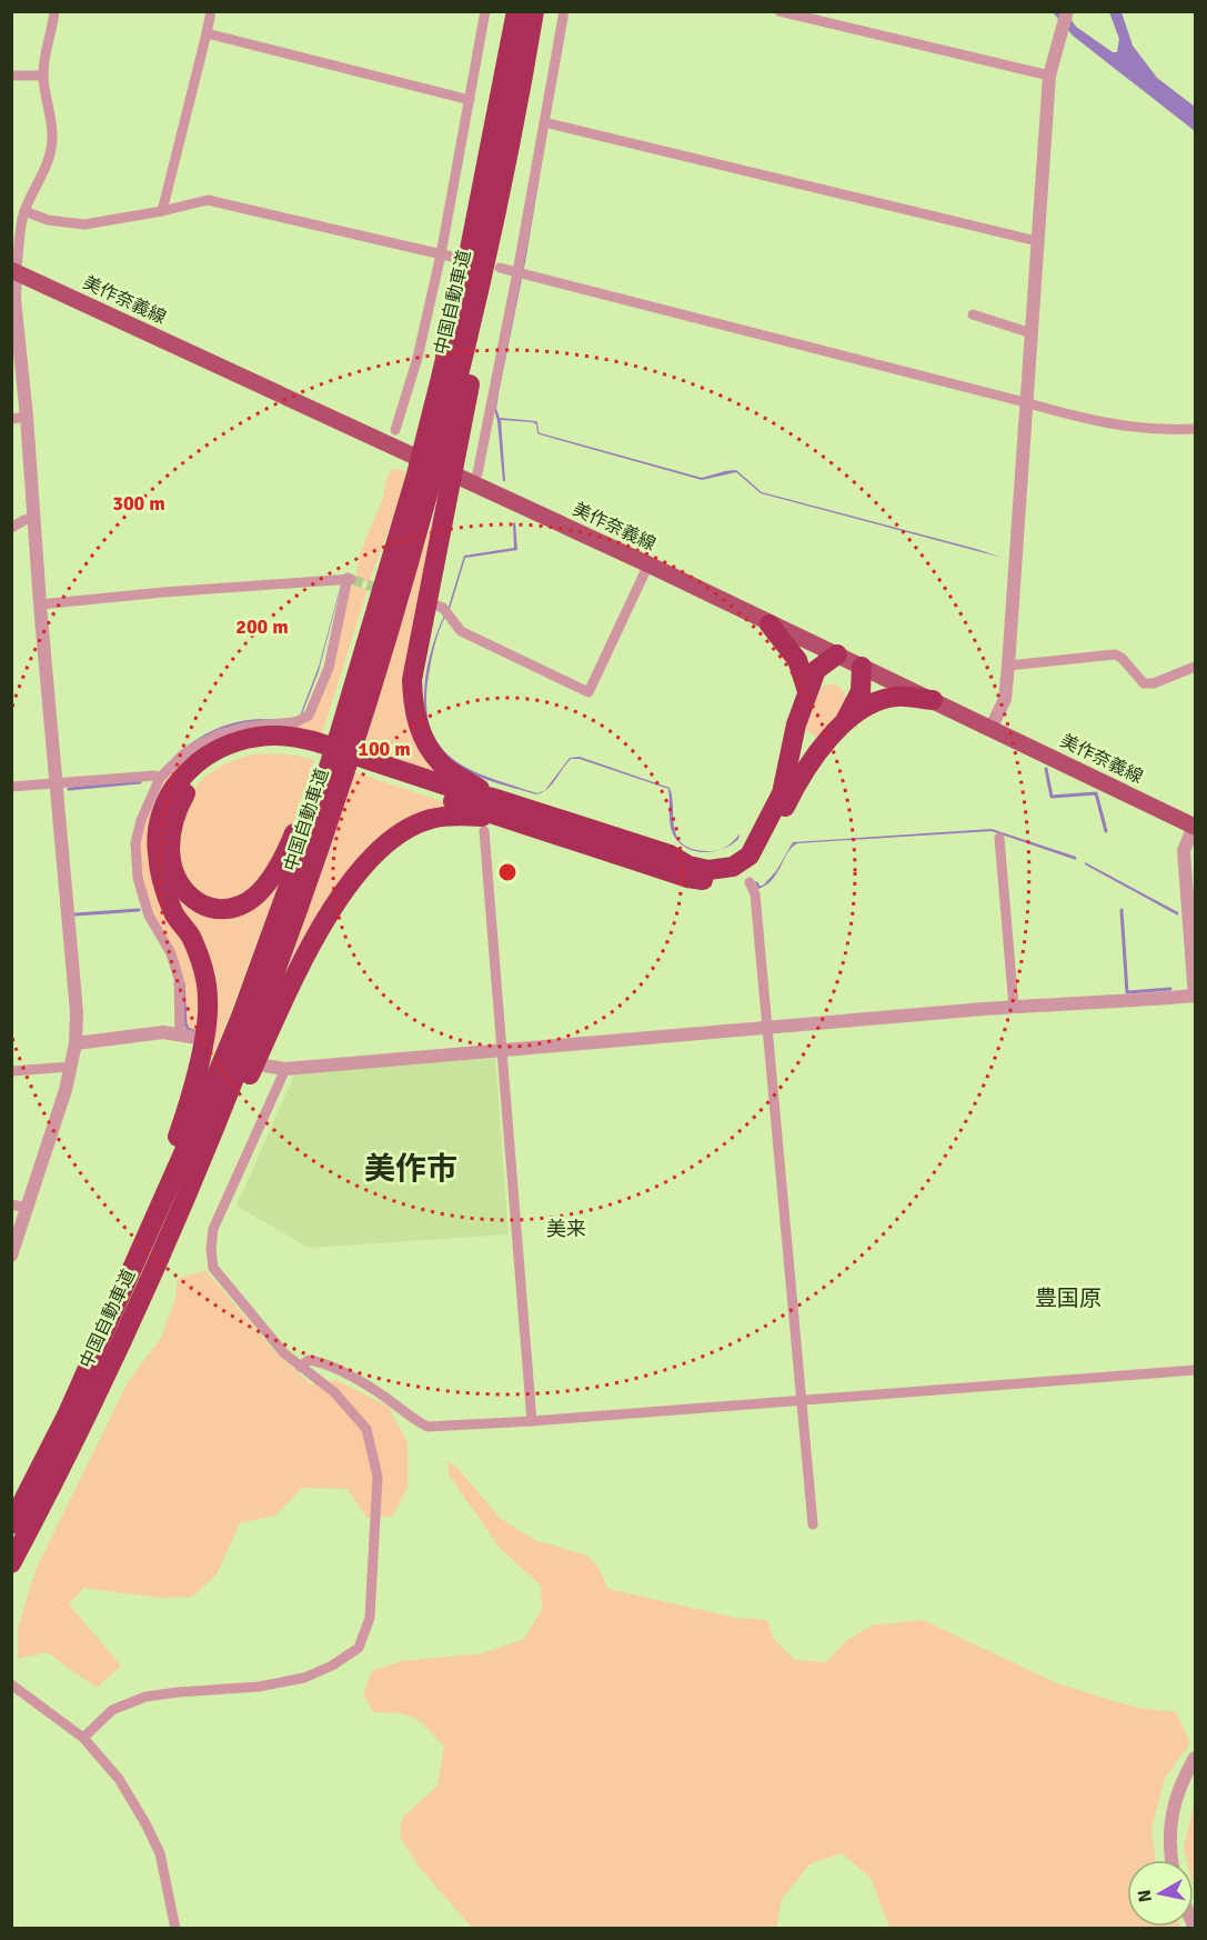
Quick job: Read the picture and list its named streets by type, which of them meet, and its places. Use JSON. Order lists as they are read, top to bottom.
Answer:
{
  "streets": {
    "highway": ["中国自動車道"],
    "main road": ["美作奈義線"]
  },
  "districts": ["美作市", "美来", "豊国原"],
  "north": "left",
  "rings": ["300 m", "200 m", "100 m"]
}
